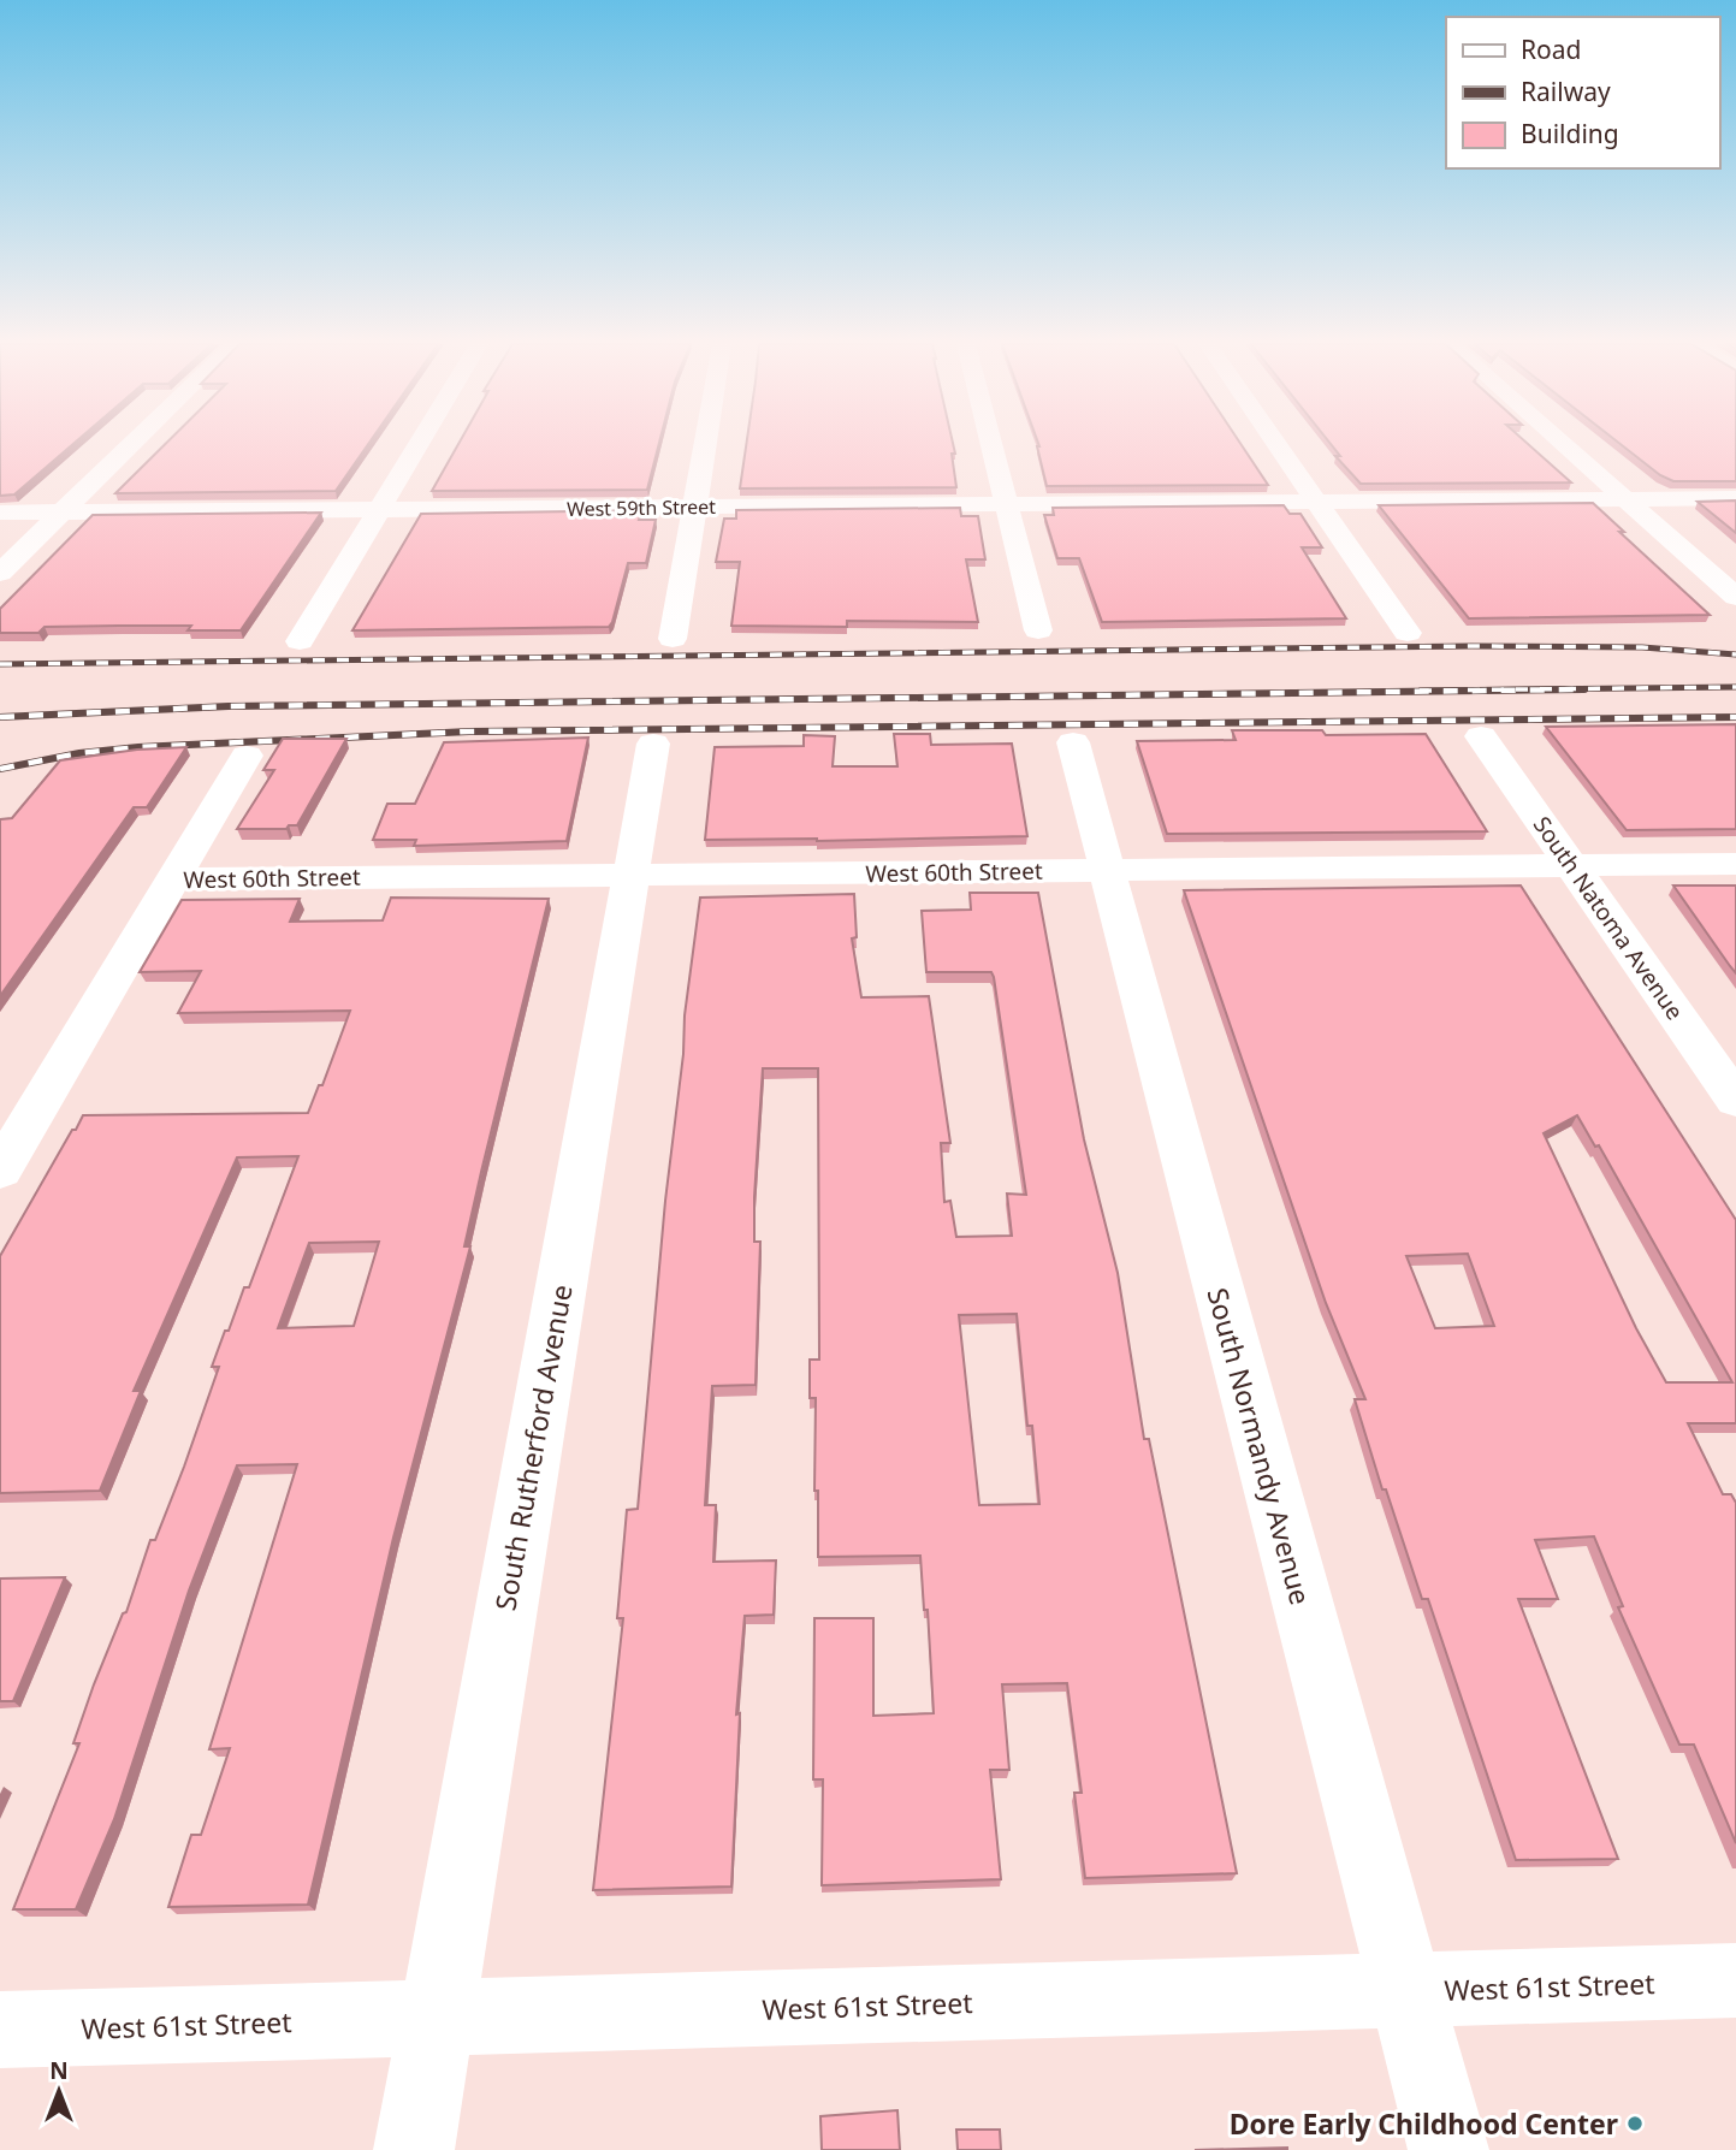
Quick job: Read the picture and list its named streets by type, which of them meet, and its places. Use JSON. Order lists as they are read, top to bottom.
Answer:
{
  "streets": {
    "street": [
      "West 59th Street",
      "West 60th Street",
      "South Natoma Avenue",
      "South Normandy Avenue",
      "South Rutherford Avenue",
      "West 61st Street"
    ]
  },
  "crossings": [
    ["West 60th Street", "South Natoma Avenue"],
    ["West 60th Street", "South Normandy Avenue"],
    ["West 60th Street", "South Rutherford Avenue"],
    ["South Normandy Avenue", "West 61st Street"],
    ["South Rutherford Avenue", "West 61st Street"]
  ],
  "places": ["Dore Early Childhood Center"],
  "legend": ["Road", "Railway", "Building"],
  "north": "top"
}
